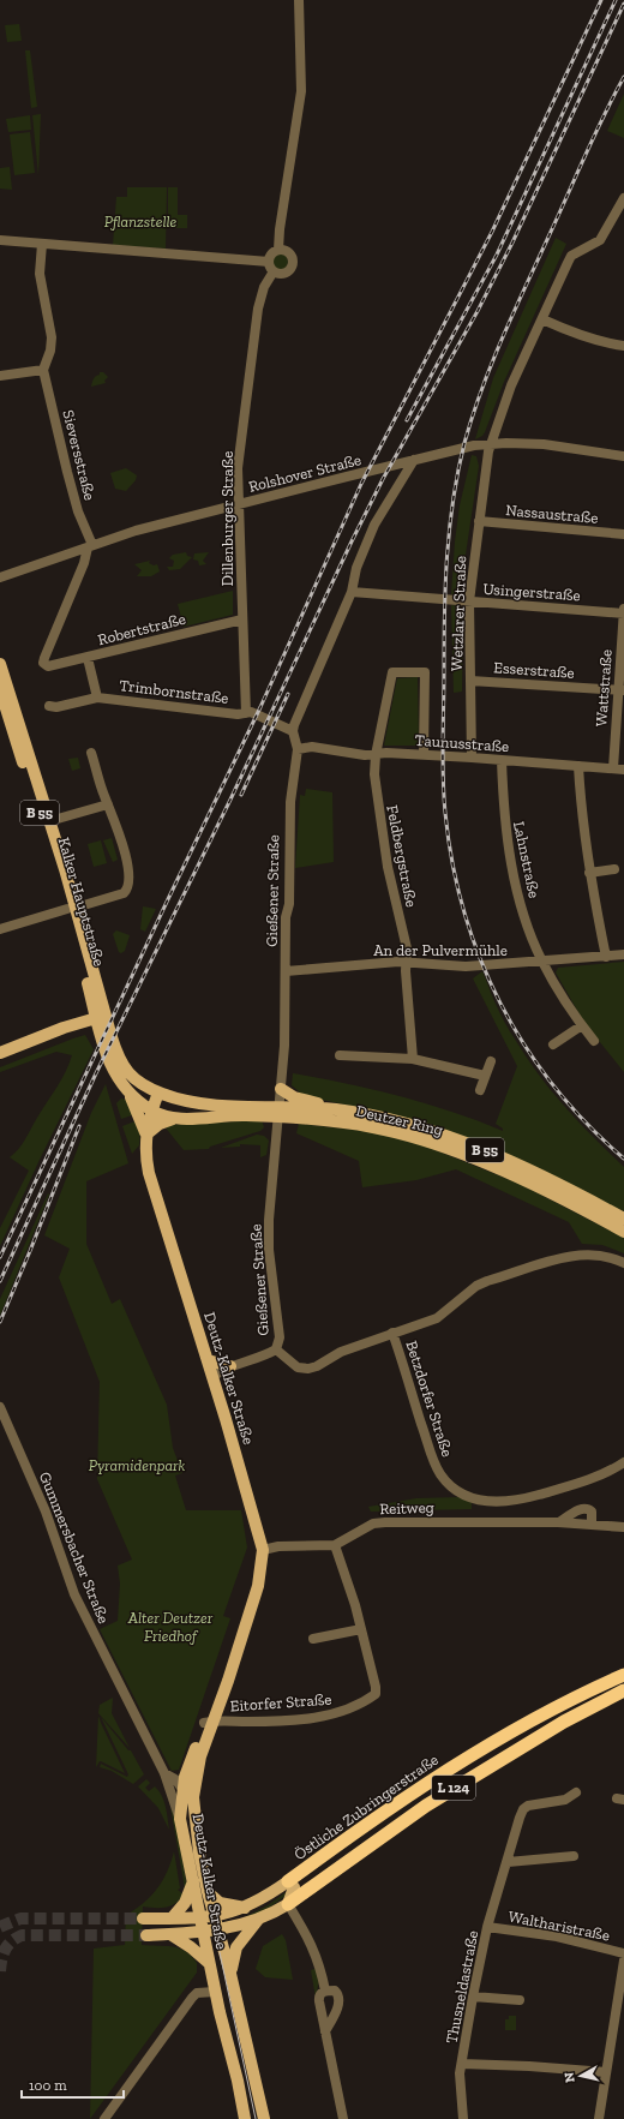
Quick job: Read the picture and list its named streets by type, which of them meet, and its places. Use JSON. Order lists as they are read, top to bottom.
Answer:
{
  "streets": {
    "highway": ["L 124", "Östliche Zubringerstraße"],
    "main road": [
      "B 55",
      "Kalker Hauptstraße",
      "Deutzer Ring",
      "Deutz-Kalker Straße"
    ],
    "street": [
      "Sieversstraße",
      "Rolshover Straße",
      "Nassaustraße",
      "Dillenburger Straße",
      "Usingerstraße",
      "Wetzlarer Straße",
      "Robertstraße",
      "Esserstraße",
      "Wattstraße",
      "Trimbornstraße",
      "Taunusstraße",
      "Feldbergstraße",
      "Lahnstraße",
      "Gießener Straße",
      "An der Pulvermühle",
      "Betzdorfer Straße",
      "Reitweg",
      "Gummersbacher Straße",
      "Eitorfer Straße",
      "Waltharistraße",
      "Thusneldastraße"
    ]
  },
  "crossings": [
    ["Sieversstraße", "Rolshover Straße"],
    ["Sieversstraße", "Robertstraße"],
    ["Rolshover Straße", "Dillenburger Straße"],
    ["Rolshover Straße", "Wetzlarer Straße"],
    ["Rolshover Straße", "Robertstraße"],
    ["Nassaustraße", "Wetzlarer Straße"],
    ["Dillenburger Straße", "Robertstraße"],
    ["Dillenburger Straße", "Trimbornstraße"],
    ["Usingerstraße", "Wetzlarer Straße"],
    ["Usingerstraße", "Wattstraße"],
    ["Wetzlarer Straße", "Esserstraße"],
    ["Wetzlarer Straße", "Taunusstraße"],
    ["Esserstraße", "Wattstraße"],
    ["Wattstraße", "Taunusstraße"],
    ["Trimbornstraße", "Gießener Straße"],
    ["Taunusstraße", "Feldbergstraße"],
    ["Taunusstraße", "Lahnstraße"],
    ["Taunusstraße", "Gießener Straße"],
    ["Feldbergstraße", "An der Pulvermühle"],
    ["Lahnstraße", "An der Pulvermühle"],
    ["Gießener Straße", "An der Pulvermühle"],
    ["Gießener Straße", "Deutzer Ring"],
    ["Gießener Straße", "Betzdorfer Straße"],
    ["Kalker Hauptstraße", "Deutzer Ring"],
    ["Kalker Hauptstraße", "Deutz-Kalker Straße"],
    ["Deutzer Ring", "Deutz-Kalker Straße"],
    ["Deutz-Kalker Straße", "Reitweg"],
    ["Deutz-Kalker Straße", "Gummersbacher Straße"],
    ["Deutz-Kalker Straße", "Eitorfer Straße"],
    ["Deutz-Kalker Straße", "L 124"],
    ["Deutz-Kalker Straße", "Östliche Zubringerstraße"],
    ["Reitweg", "Eitorfer Straße"],
    ["Waltharistraße", "Thusneldastraße"]
  ],
  "parks": ["Pflanzstelle", "Pyramidenpark", "Alter Deutzer Friedhof"],
  "scale_bar": "100 m",
  "north": "left"
}
